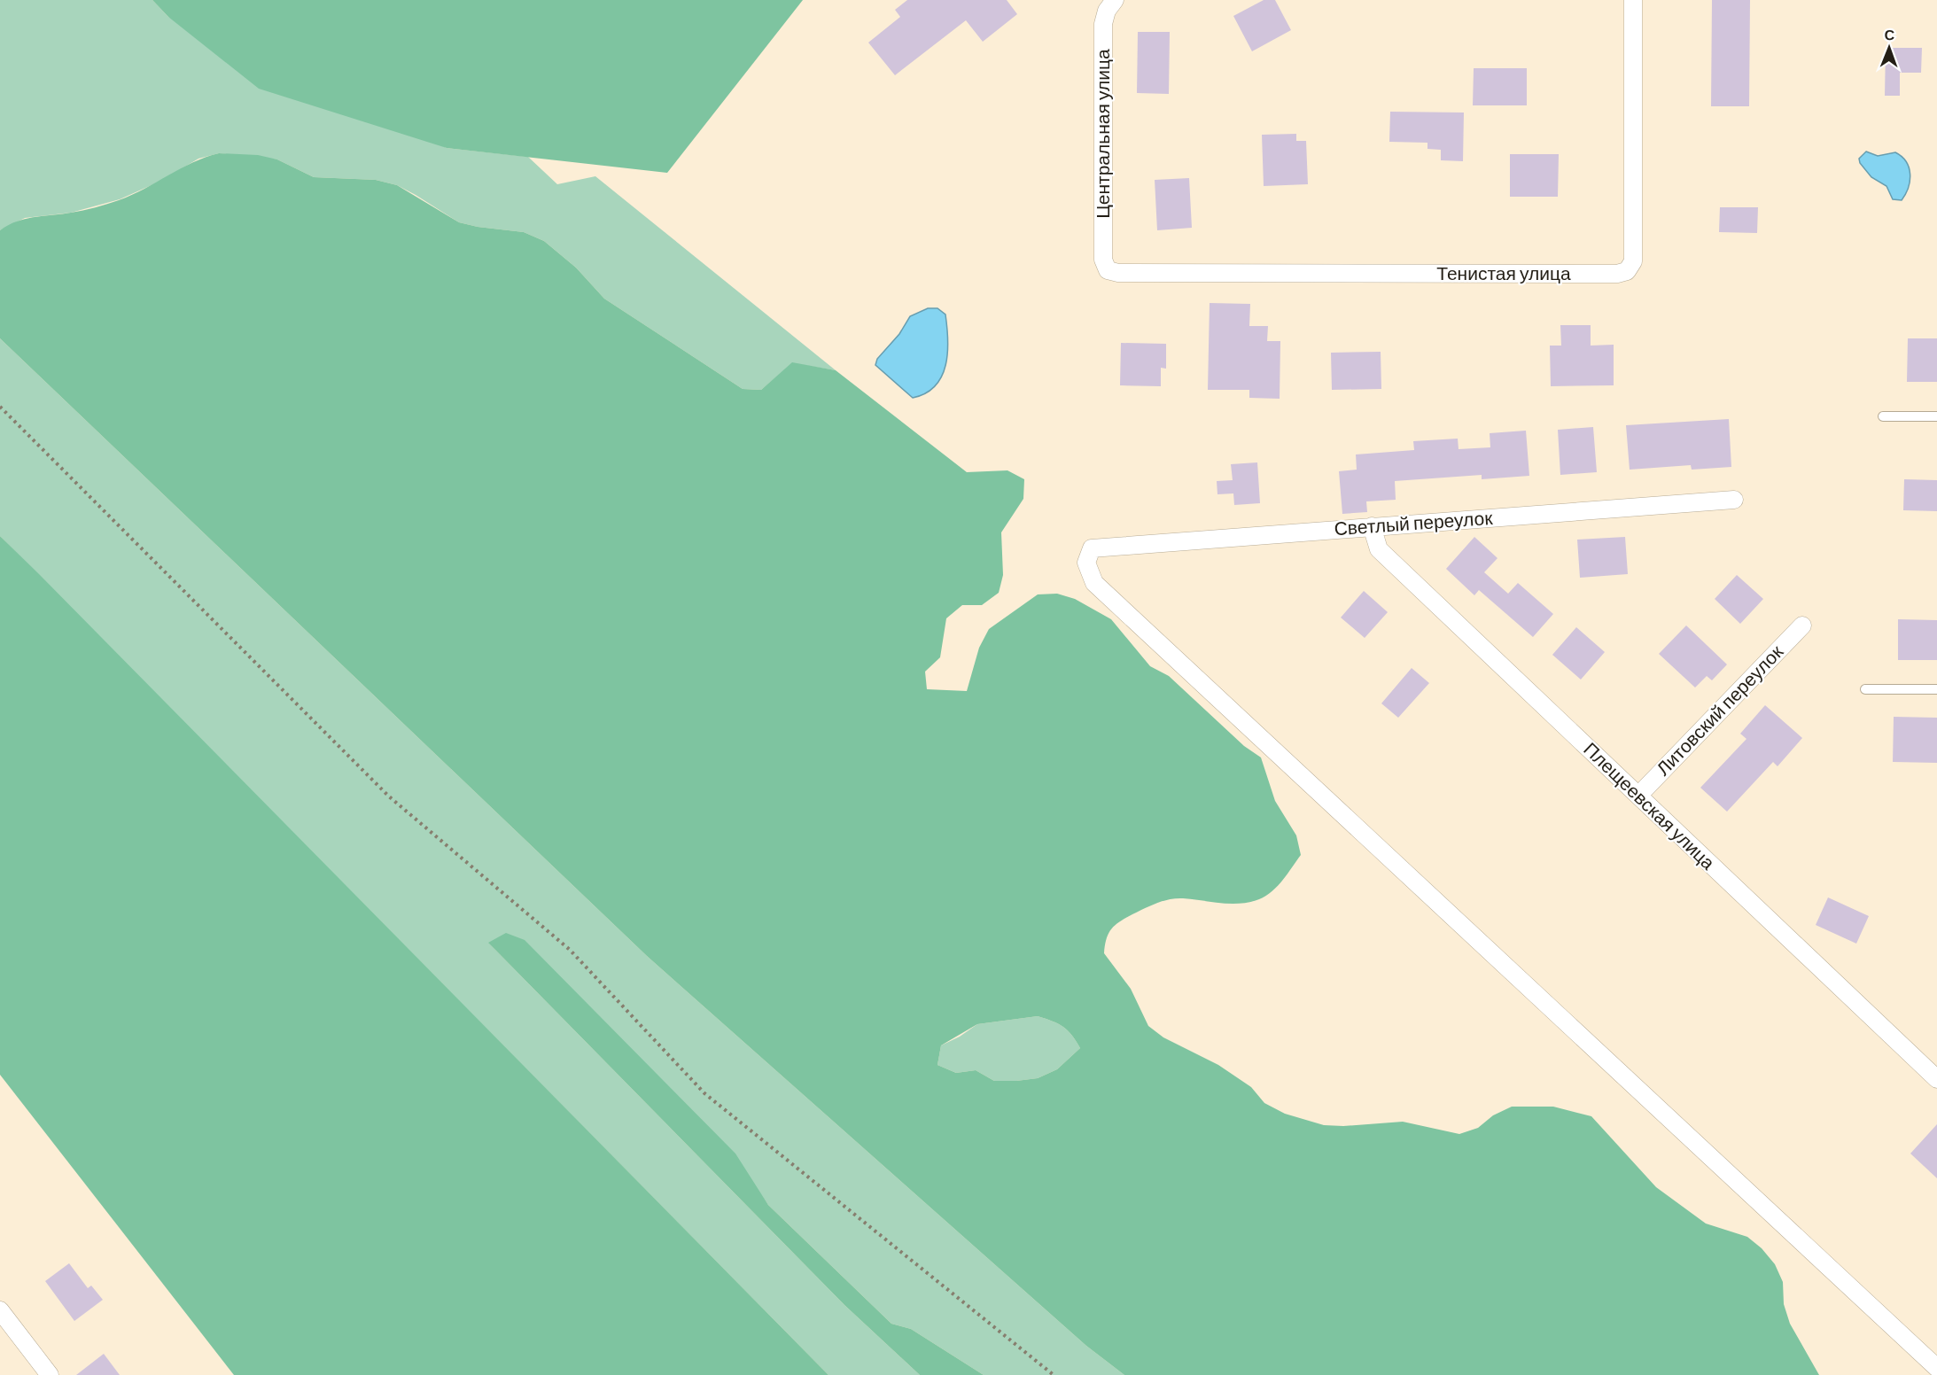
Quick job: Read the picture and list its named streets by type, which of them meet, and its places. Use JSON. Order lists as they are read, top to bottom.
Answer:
{
  "streets": {
    "street": [
      "Центральная улица",
      "Тенистая улица",
      "Светлый переулок",
      "Литовский переулок",
      "Плещеевская улица"
    ]
  },
  "crossings": [
    ["Центральная улица", "Тенистая улица"],
    ["Светлый переулок", "Плещеевская улица"],
    ["Литовский переулок", "Плещеевская улица"]
  ],
  "north": "top"
}
